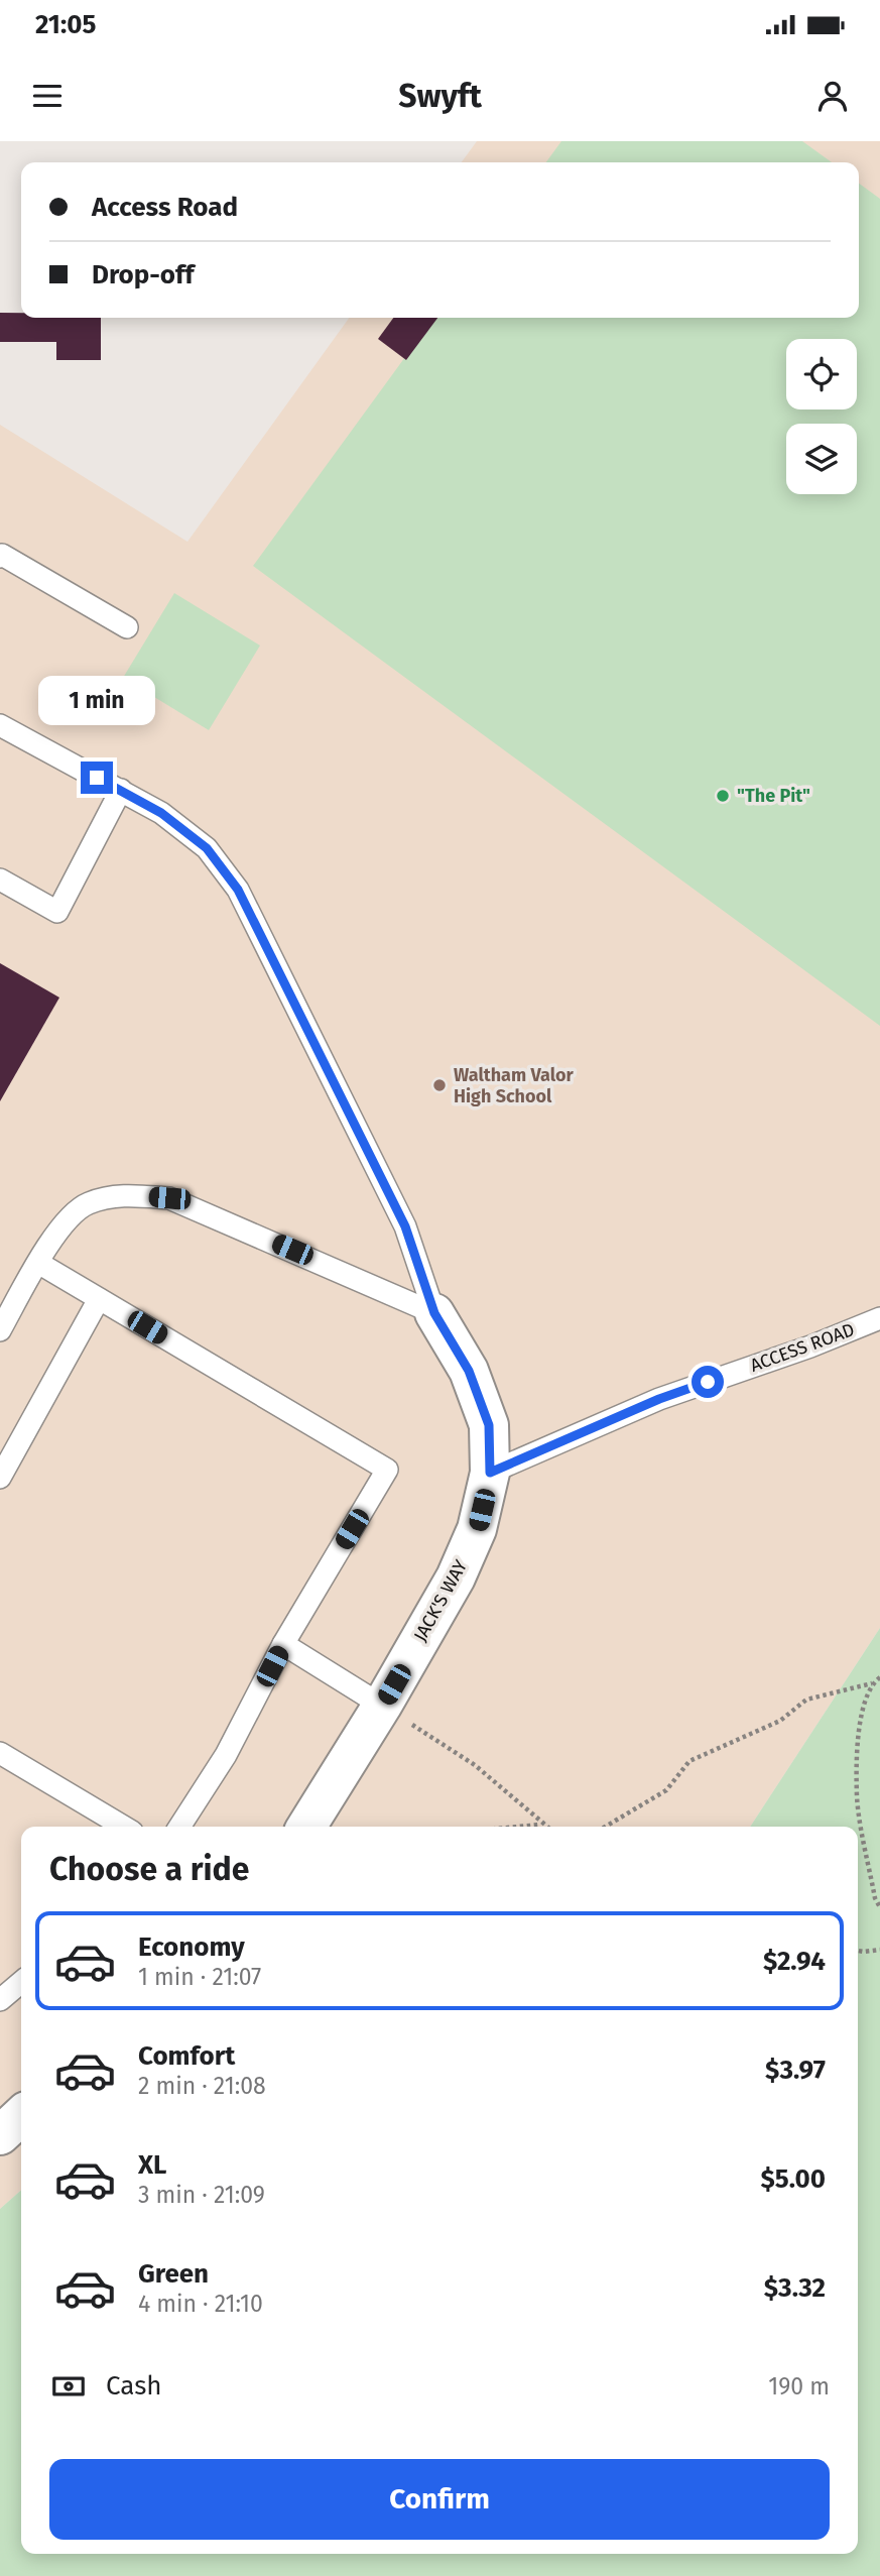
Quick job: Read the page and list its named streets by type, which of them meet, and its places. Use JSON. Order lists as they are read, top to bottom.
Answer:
{
  "streets": {
    "street": ["JACK'S WAY"],
    "lane": ["ACCESS ROAD"]
  },
  "crossings": [
    ["ACCESS ROAD", "JACK'S WAY"]
  ],
  "places": ["\"The Pit\"", "Waltham Valor High School"],
  "page": {
    "status": "21:05",
    "header": "Swyft",
    "banner": ["Access Road", "Drop-off"],
    "bubble": "1 min",
    "heading": "Choose a ride",
    "list": [
      {
        "name": "Economy",
        "note": "1 min · 21:07",
        "value": "$2.94"
      },
      {
        "name": "Comfort",
        "note": "2 min · 21:08",
        "value": "$3.97"
      },
      {
        "name": "XL",
        "note": "3 min · 21:09",
        "value": "$5.00"
      },
      {
        "name": "Green",
        "note": "4 min · 21:10",
        "value": "$3.32"
      }
    ],
    "pay": ["Cash", "190 m"],
    "buttons": "Confirm"
  }
}
